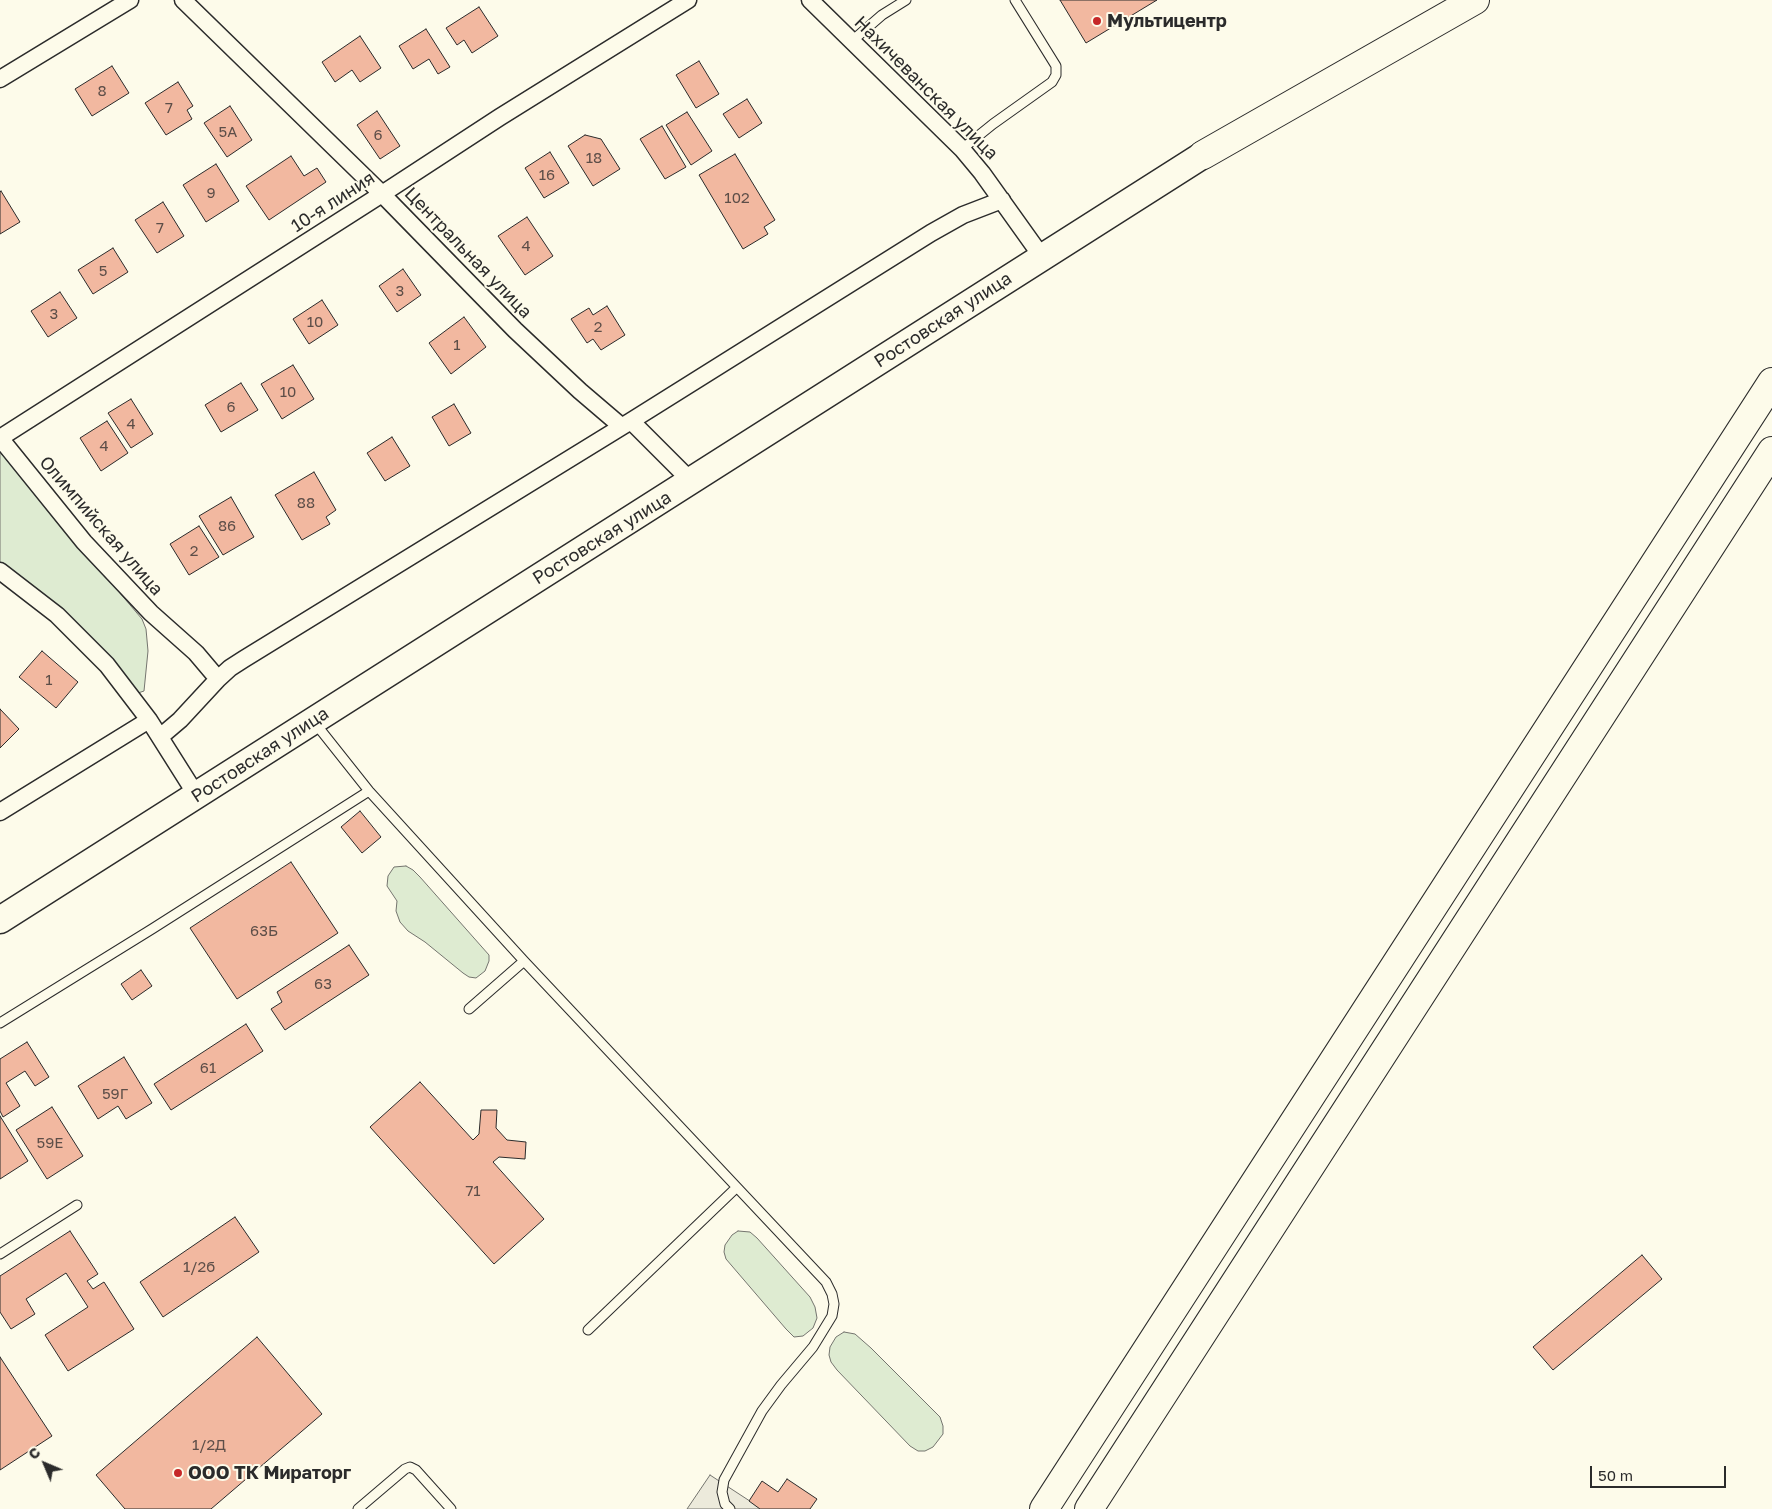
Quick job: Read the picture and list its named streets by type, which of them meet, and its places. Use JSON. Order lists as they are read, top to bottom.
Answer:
{
  "streets": {
    "main road": ["Ростовская улица"],
    "street": [
      "Нахичеванская улица",
      "10-я линия",
      "Центральная улица",
      "Олимпийская улица"
    ]
  },
  "crossings": [
    ["Нахичеванская улица", "Ростовская улица"],
    ["10-я линия", "Центральная улица"],
    ["10-я линия", "Олимпийская улица"],
    ["Центральная улица", "Ростовская улица"]
  ],
  "places": ["Мультицентр", "ООО ТК Мираторг"],
  "house_numbers": [
    "8",
    "7",
    "5А",
    "6",
    "18",
    "16",
    "9",
    "102",
    "7",
    "4",
    "5",
    "3",
    "3",
    "10",
    "2",
    "1",
    "10",
    "6",
    "4",
    "4",
    "88",
    "86",
    "2",
    "1",
    "63Б",
    "63",
    "61",
    "59Г",
    "59Е",
    "71",
    "1/2б",
    "1/2Д"
  ],
  "scale_bar": "50 m",
  "north": "top left"
}
